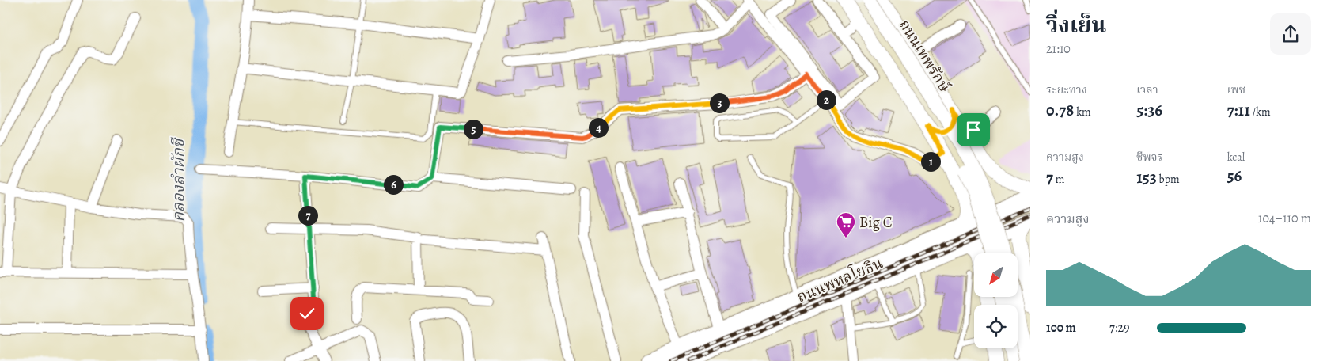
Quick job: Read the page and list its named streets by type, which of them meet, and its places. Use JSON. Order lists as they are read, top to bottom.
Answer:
{
  "streets": {
    "main road": ["ถนนเทพรักษ์", "ถนนพหลโยธิน"]
  },
  "water": ["คลองลำผักชี"],
  "places": {
    "supermarket": ["Big C"]
  },
  "north": "bottom left",
  "page": {
    "heading": ["วิ่งเย็น", "21:10"],
    "stats": [
      ["ระยะทาง", "0.78 km"],
      ["เวลา", "5:36"],
      ["เพซ", "7:11 /km"],
      ["ความสูง", "7 m"],
      ["ชีพจร", "153 bpm"],
      ["kcal", "56"]
    ],
    "pins": [
      "2",
      "3",
      "4",
      "5",
      "1",
      "6",
      "7"
    ],
    "chart": ["ความสูง", "104–110 m"],
    "list": [
      {
        "name": "100 m",
        "note": "7:29"
      }
    ]
  }
}
